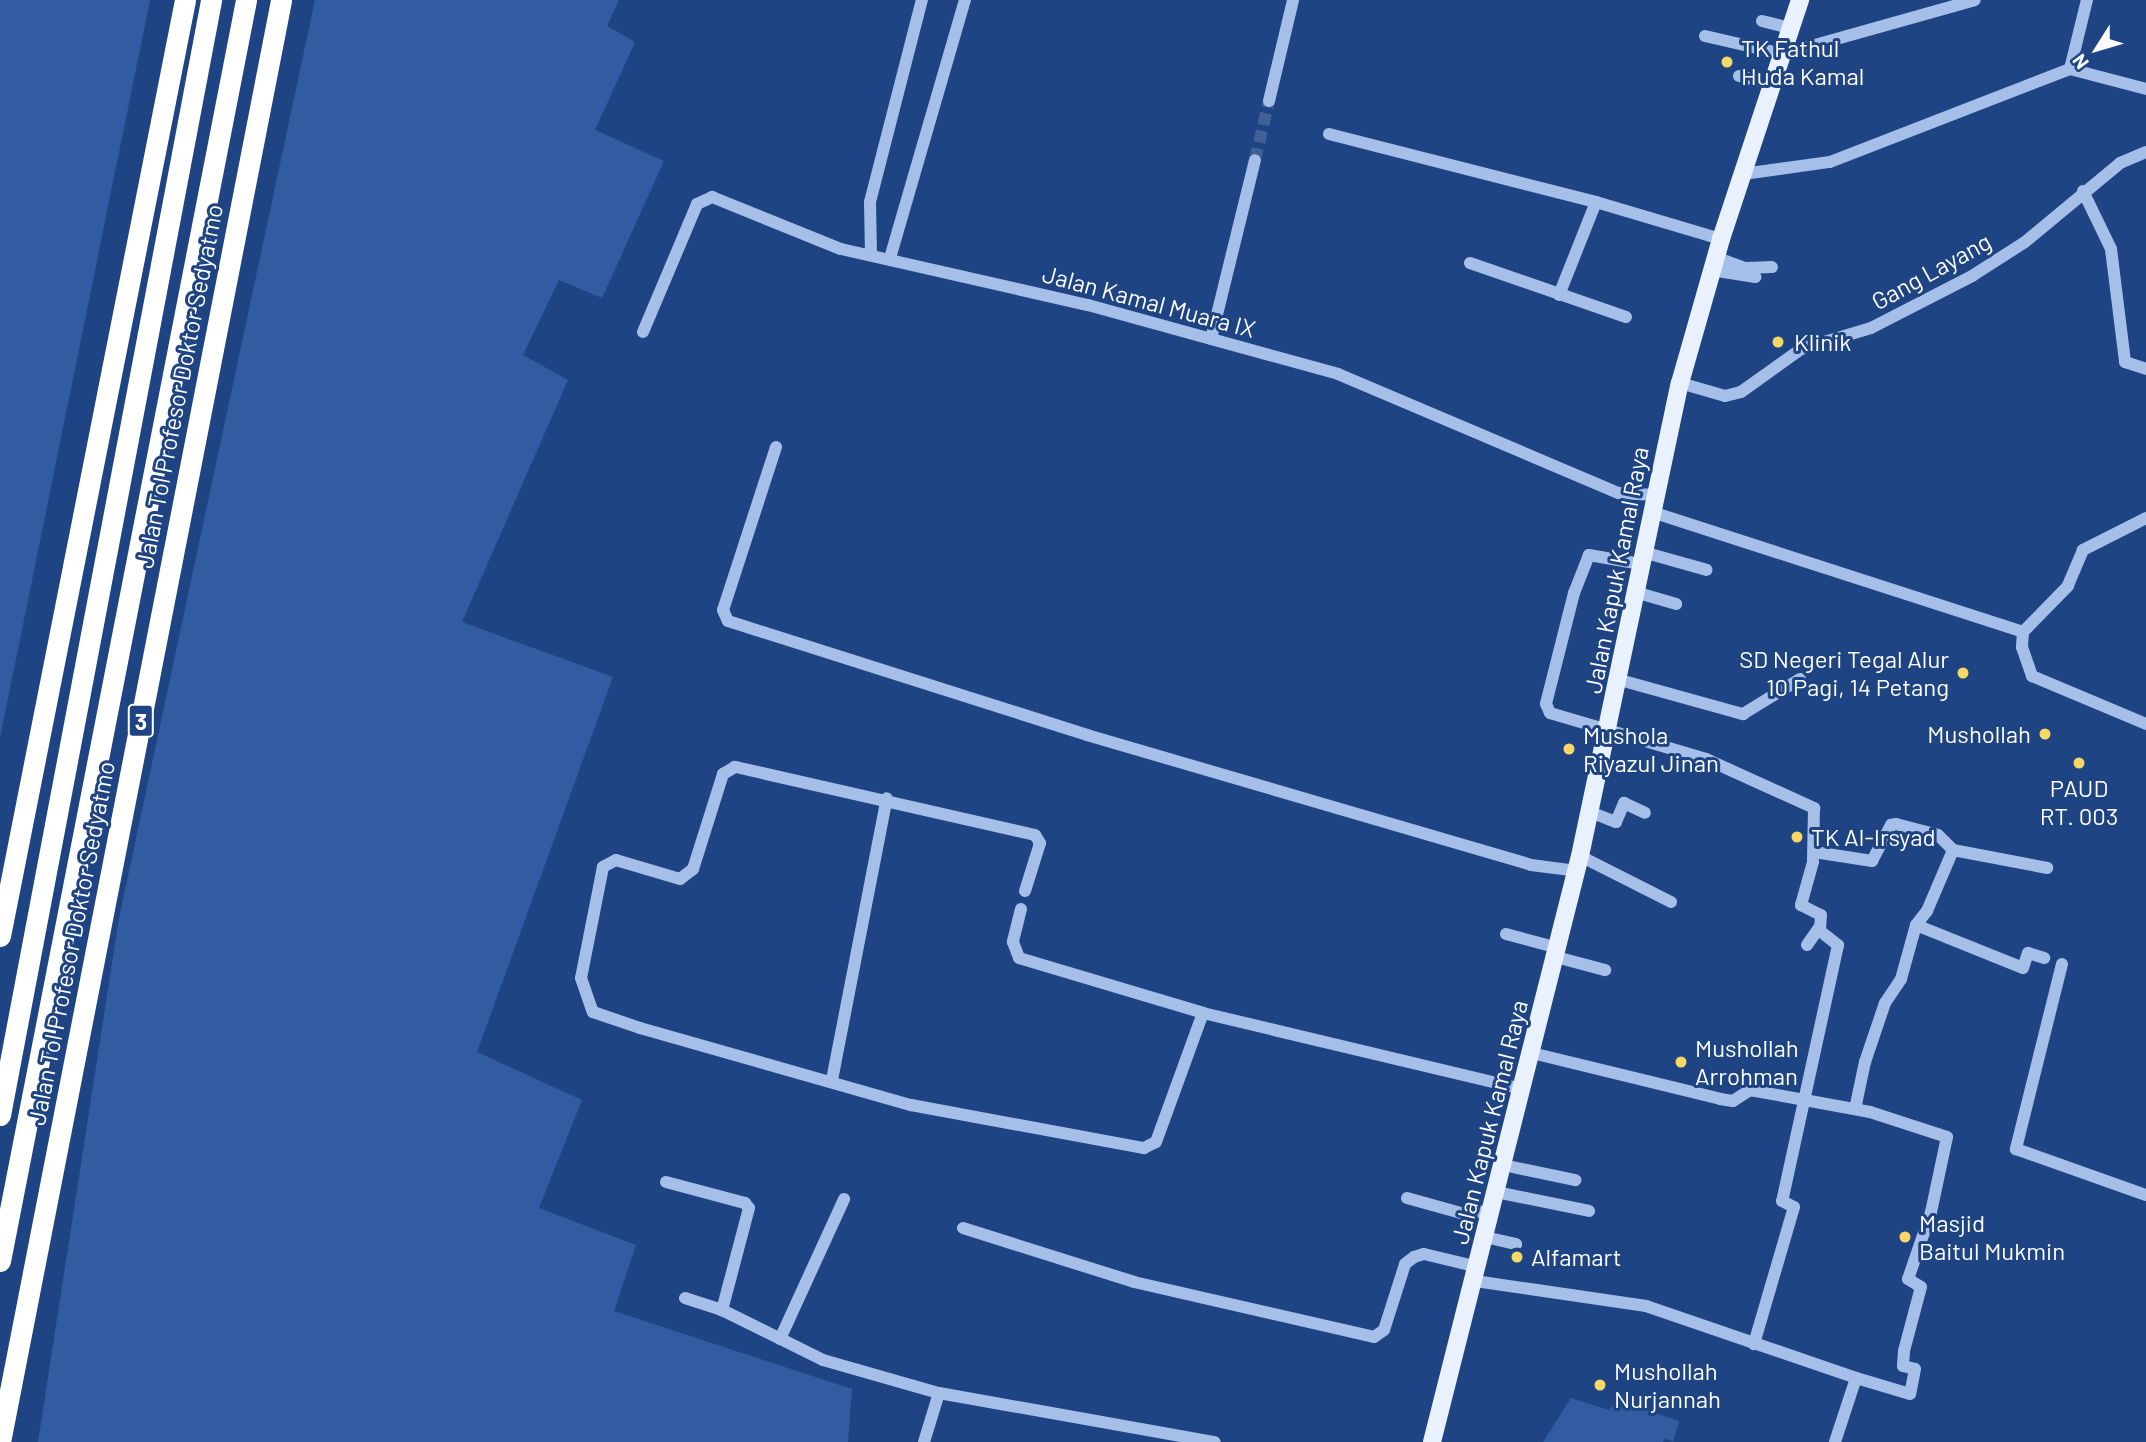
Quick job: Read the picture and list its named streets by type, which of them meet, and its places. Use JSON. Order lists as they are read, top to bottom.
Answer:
{
  "streets": {
    "highway": ["Jalan Tol Profesor Doktor Sedyatmo", "3"],
    "main road": ["Jalan Kapuk Kamal Raya"],
    "street": ["Gang Layang", "Jalan Kamal Muara IX"]
  },
  "crossings": [
    ["Gang Layang", "Jalan Kapuk Kamal Raya"],
    ["Jalan Kamal Muara IX", "Jalan Kapuk Kamal Raya"]
  ],
  "places": [
    "TK Fathul Huda Kamal",
    "Klinik",
    "SD Negeri Tegal Alur 10 Pagi, 14 Petang",
    "Mushollah",
    "Mushola Riyazul Jinan",
    "PAUD RT. 003",
    "TK Al-Irsyad",
    "Mushollah Arrohman",
    "Masjid Baitul Mukmin",
    "Alfamart",
    "Mushollah Nurjannah"
  ],
  "north": "bottom left"
}
